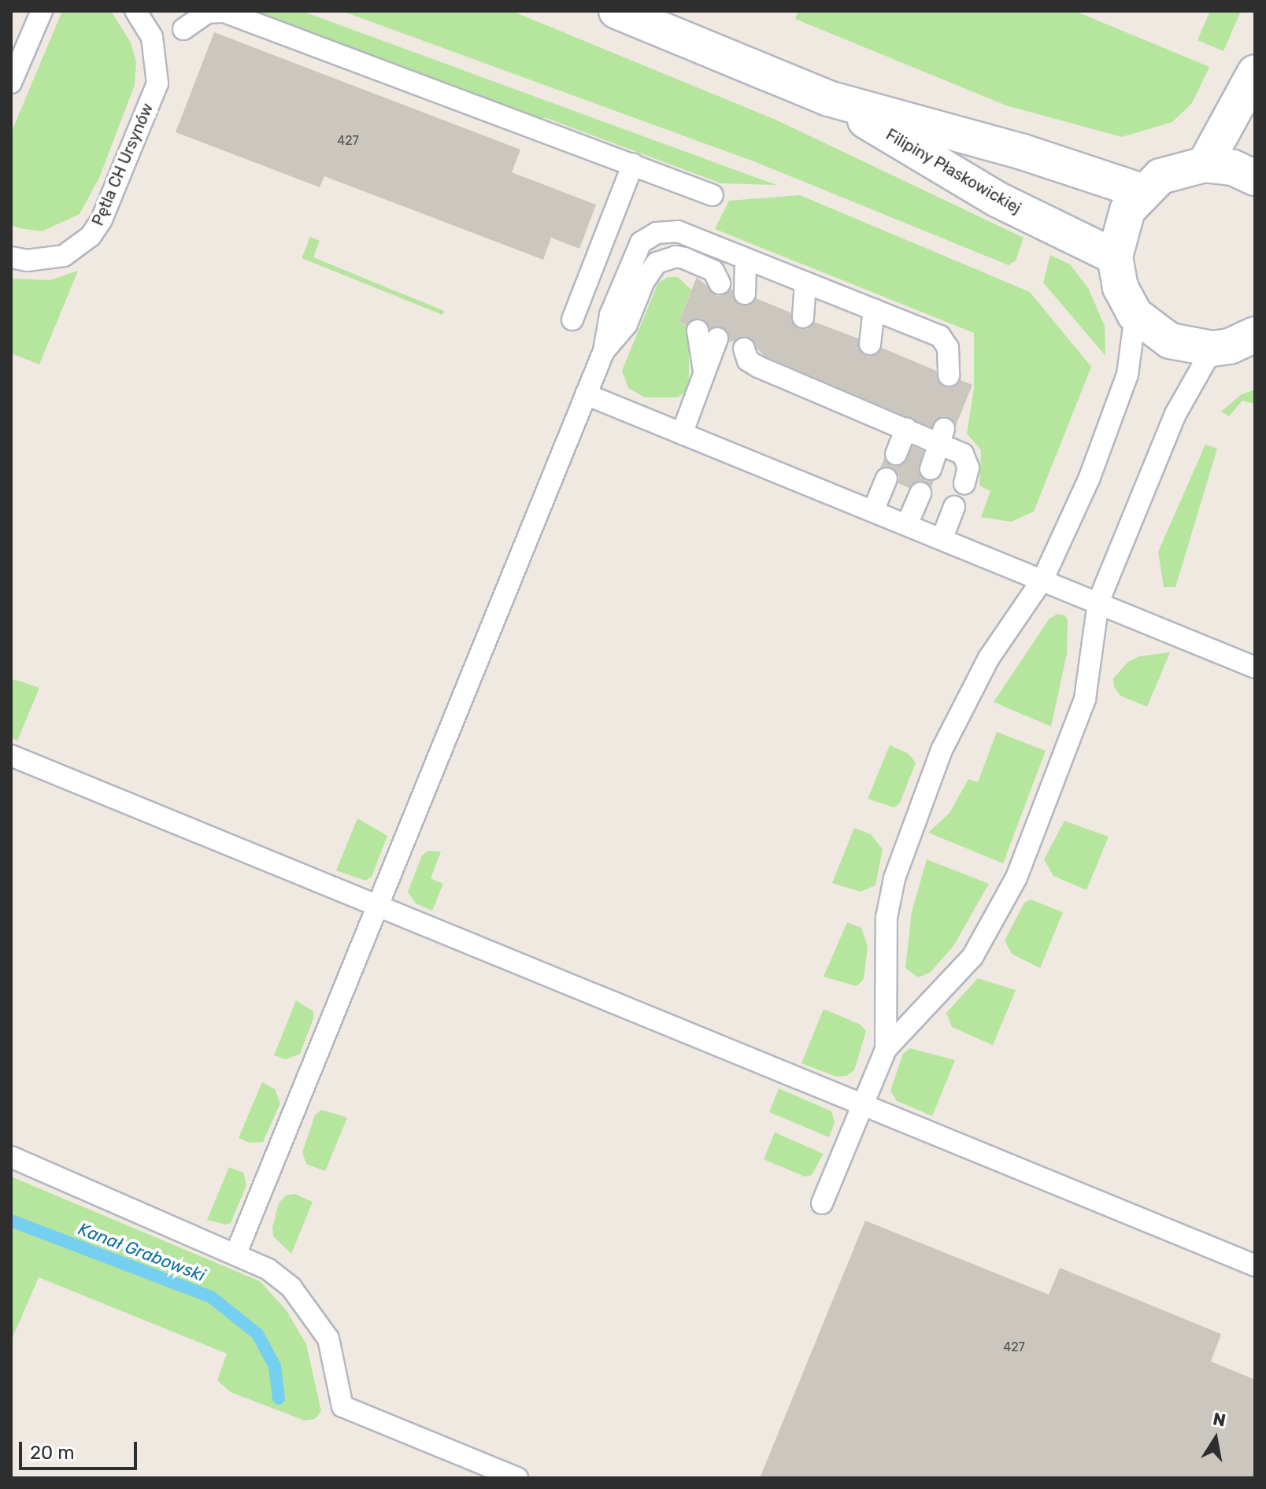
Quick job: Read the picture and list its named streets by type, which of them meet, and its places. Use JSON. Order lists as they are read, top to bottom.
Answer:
{
  "streets": {
    "main road": ["Filipiny Płaskowickiej"],
    "lane": ["Pętla CH Ursynów"]
  },
  "water": ["Kanał Grabowski"],
  "house_numbers": ["427", "427"],
  "scale_bar": "20 m",
  "north": "top"
}
